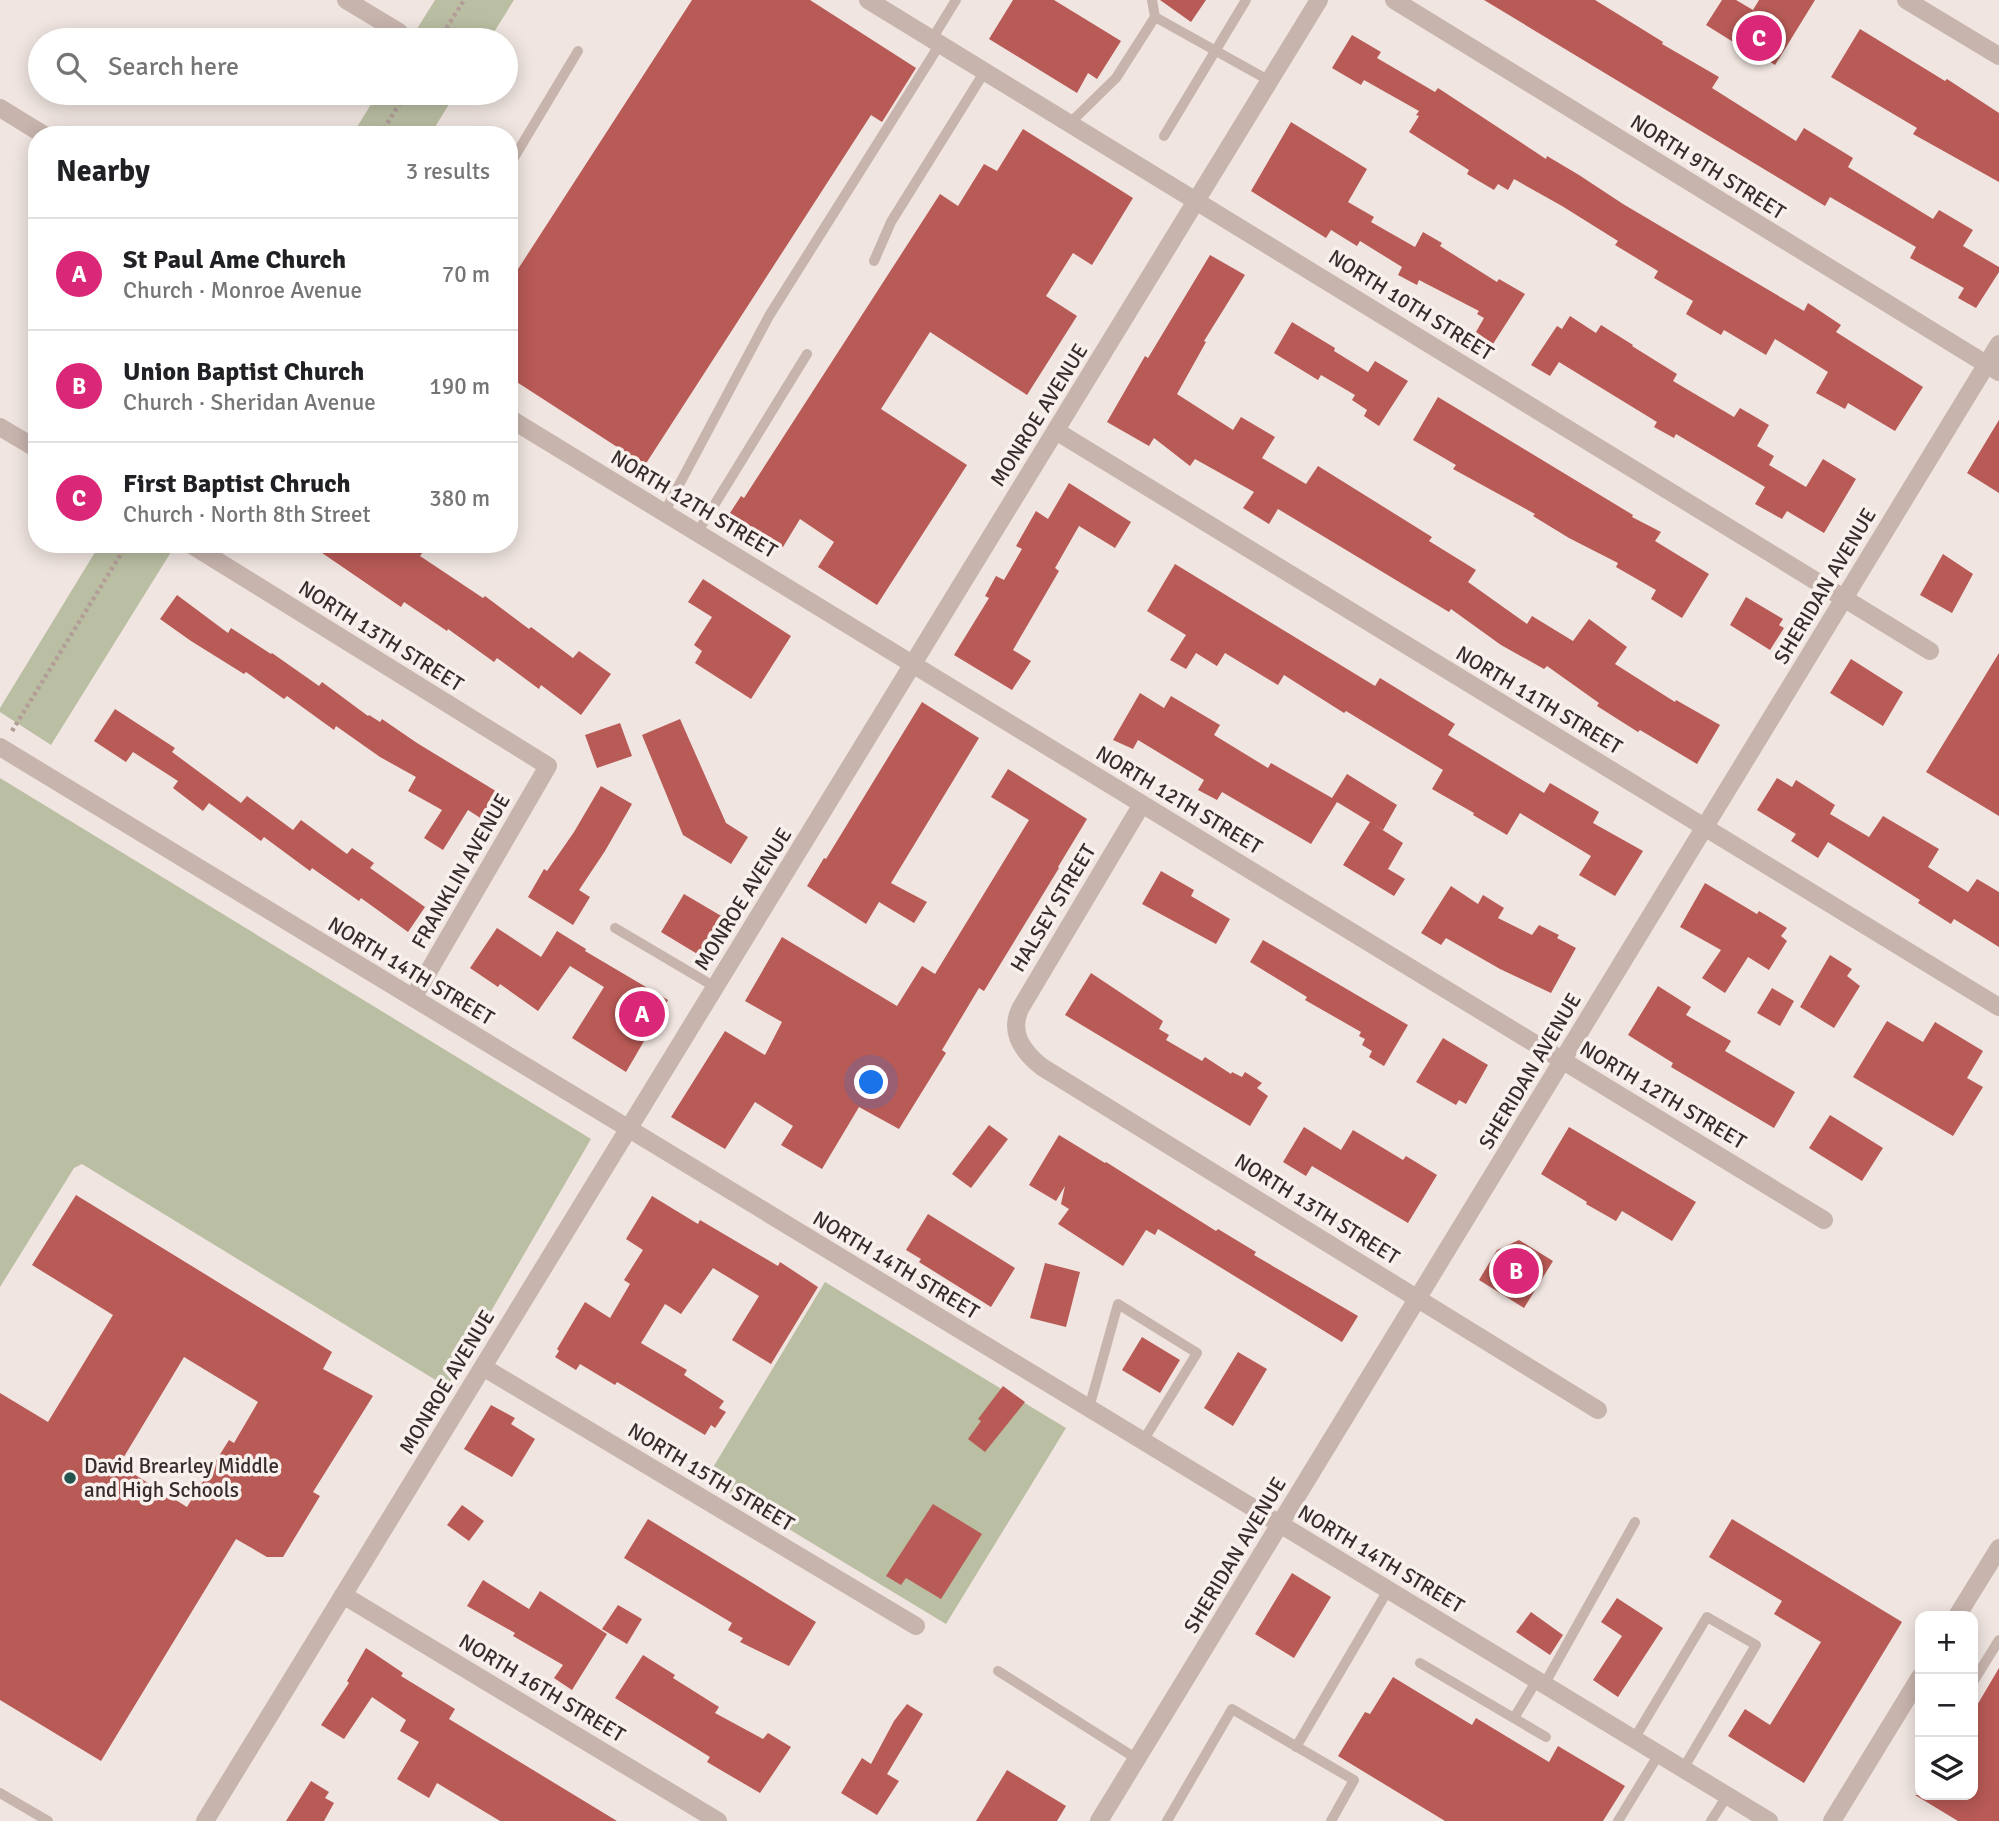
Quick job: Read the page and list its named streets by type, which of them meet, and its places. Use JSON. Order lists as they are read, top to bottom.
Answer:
{
  "streets": {
    "street": [
      "NORTH 9TH STREET",
      "NORTH 10TH STREET",
      "MONROE AVENUE",
      "NORTH 12TH STREET",
      "SHERIDAN AVENUE",
      "NORTH 13TH STREET",
      "NORTH 11TH STREET",
      "FRANKLIN AVENUE",
      "HALSEY STREET",
      "NORTH 14TH STREET",
      "NORTH 15TH STREET",
      "NORTH 16TH STREET"
    ]
  },
  "crossings": [
    ["NORTH 9TH STREET", "SHERIDAN AVENUE"],
    ["NORTH 10TH STREET", "MONROE AVENUE"],
    ["NORTH 10TH STREET", "SHERIDAN AVENUE"],
    ["MONROE AVENUE", "NORTH 12TH STREET"],
    ["MONROE AVENUE", "NORTH 11TH STREET"],
    ["MONROE AVENUE", "NORTH 14TH STREET"],
    ["MONROE AVENUE", "NORTH 15TH STREET"],
    ["MONROE AVENUE", "NORTH 16TH STREET"],
    ["NORTH 12TH STREET", "SHERIDAN AVENUE"],
    ["NORTH 12TH STREET", "HALSEY STREET"],
    ["SHERIDAN AVENUE", "NORTH 13TH STREET"],
    ["SHERIDAN AVENUE", "NORTH 11TH STREET"],
    ["SHERIDAN AVENUE", "NORTH 14TH STREET"],
    ["NORTH 13TH STREET", "FRANKLIN AVENUE"],
    ["NORTH 13TH STREET", "HALSEY STREET"],
    ["FRANKLIN AVENUE", "NORTH 14TH STREET"]
  ],
  "places": ["David Brearley Middle and High Schools"],
  "page": {
    "pins": ["C", "A", "B"],
    "search": "Search here",
    "heading": ["Nearby", "3 results"],
    "list": [
      {
        "mark": "A",
        "name": "St Paul Ame Church",
        "note": "Church · Monroe Avenue",
        "value": "70 m"
      },
      {
        "mark": "B",
        "name": "Union Baptist Church",
        "note": "Church · Sheridan Avenue",
        "value": "190 m"
      },
      {
        "mark": "C",
        "name": "First Baptist Chruch",
        "note": "Church · North 8th Street",
        "value": "380 m"
      }
    ],
    "map_buttons": ["+", "−"]
  }
}
